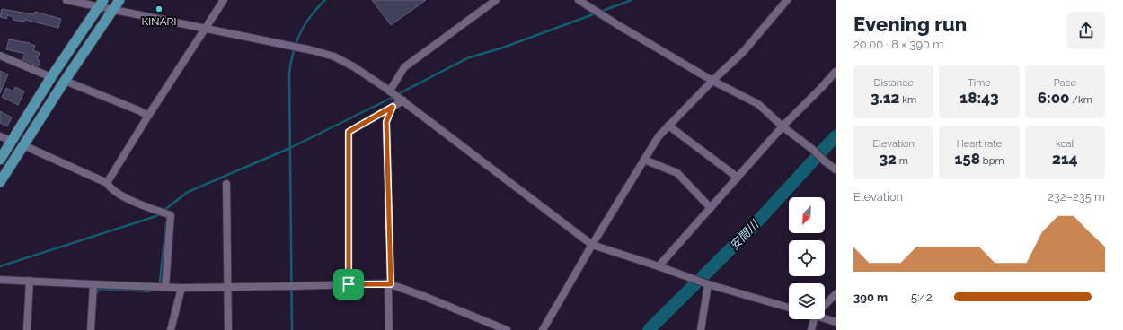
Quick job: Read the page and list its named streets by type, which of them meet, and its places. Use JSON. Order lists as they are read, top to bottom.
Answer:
{
  "water": ["安間川"],
  "places": ["KINARI"],
  "north": "bottom left",
  "page": {
    "heading": ["Evening run", "20:00 · 8 × 390 m"],
    "stats": [
      ["Distance", "3.12 km"],
      ["Time", "18:43"],
      ["Pace", "6:00 /km"],
      ["Elevation", "32 m"],
      ["Heart rate", "158 bpm"],
      ["kcal", "214"]
    ],
    "chart": ["Elevation", "232–235 m"],
    "list": [
      {
        "name": "390 m",
        "note": "5:42"
      }
    ]
  }
}
